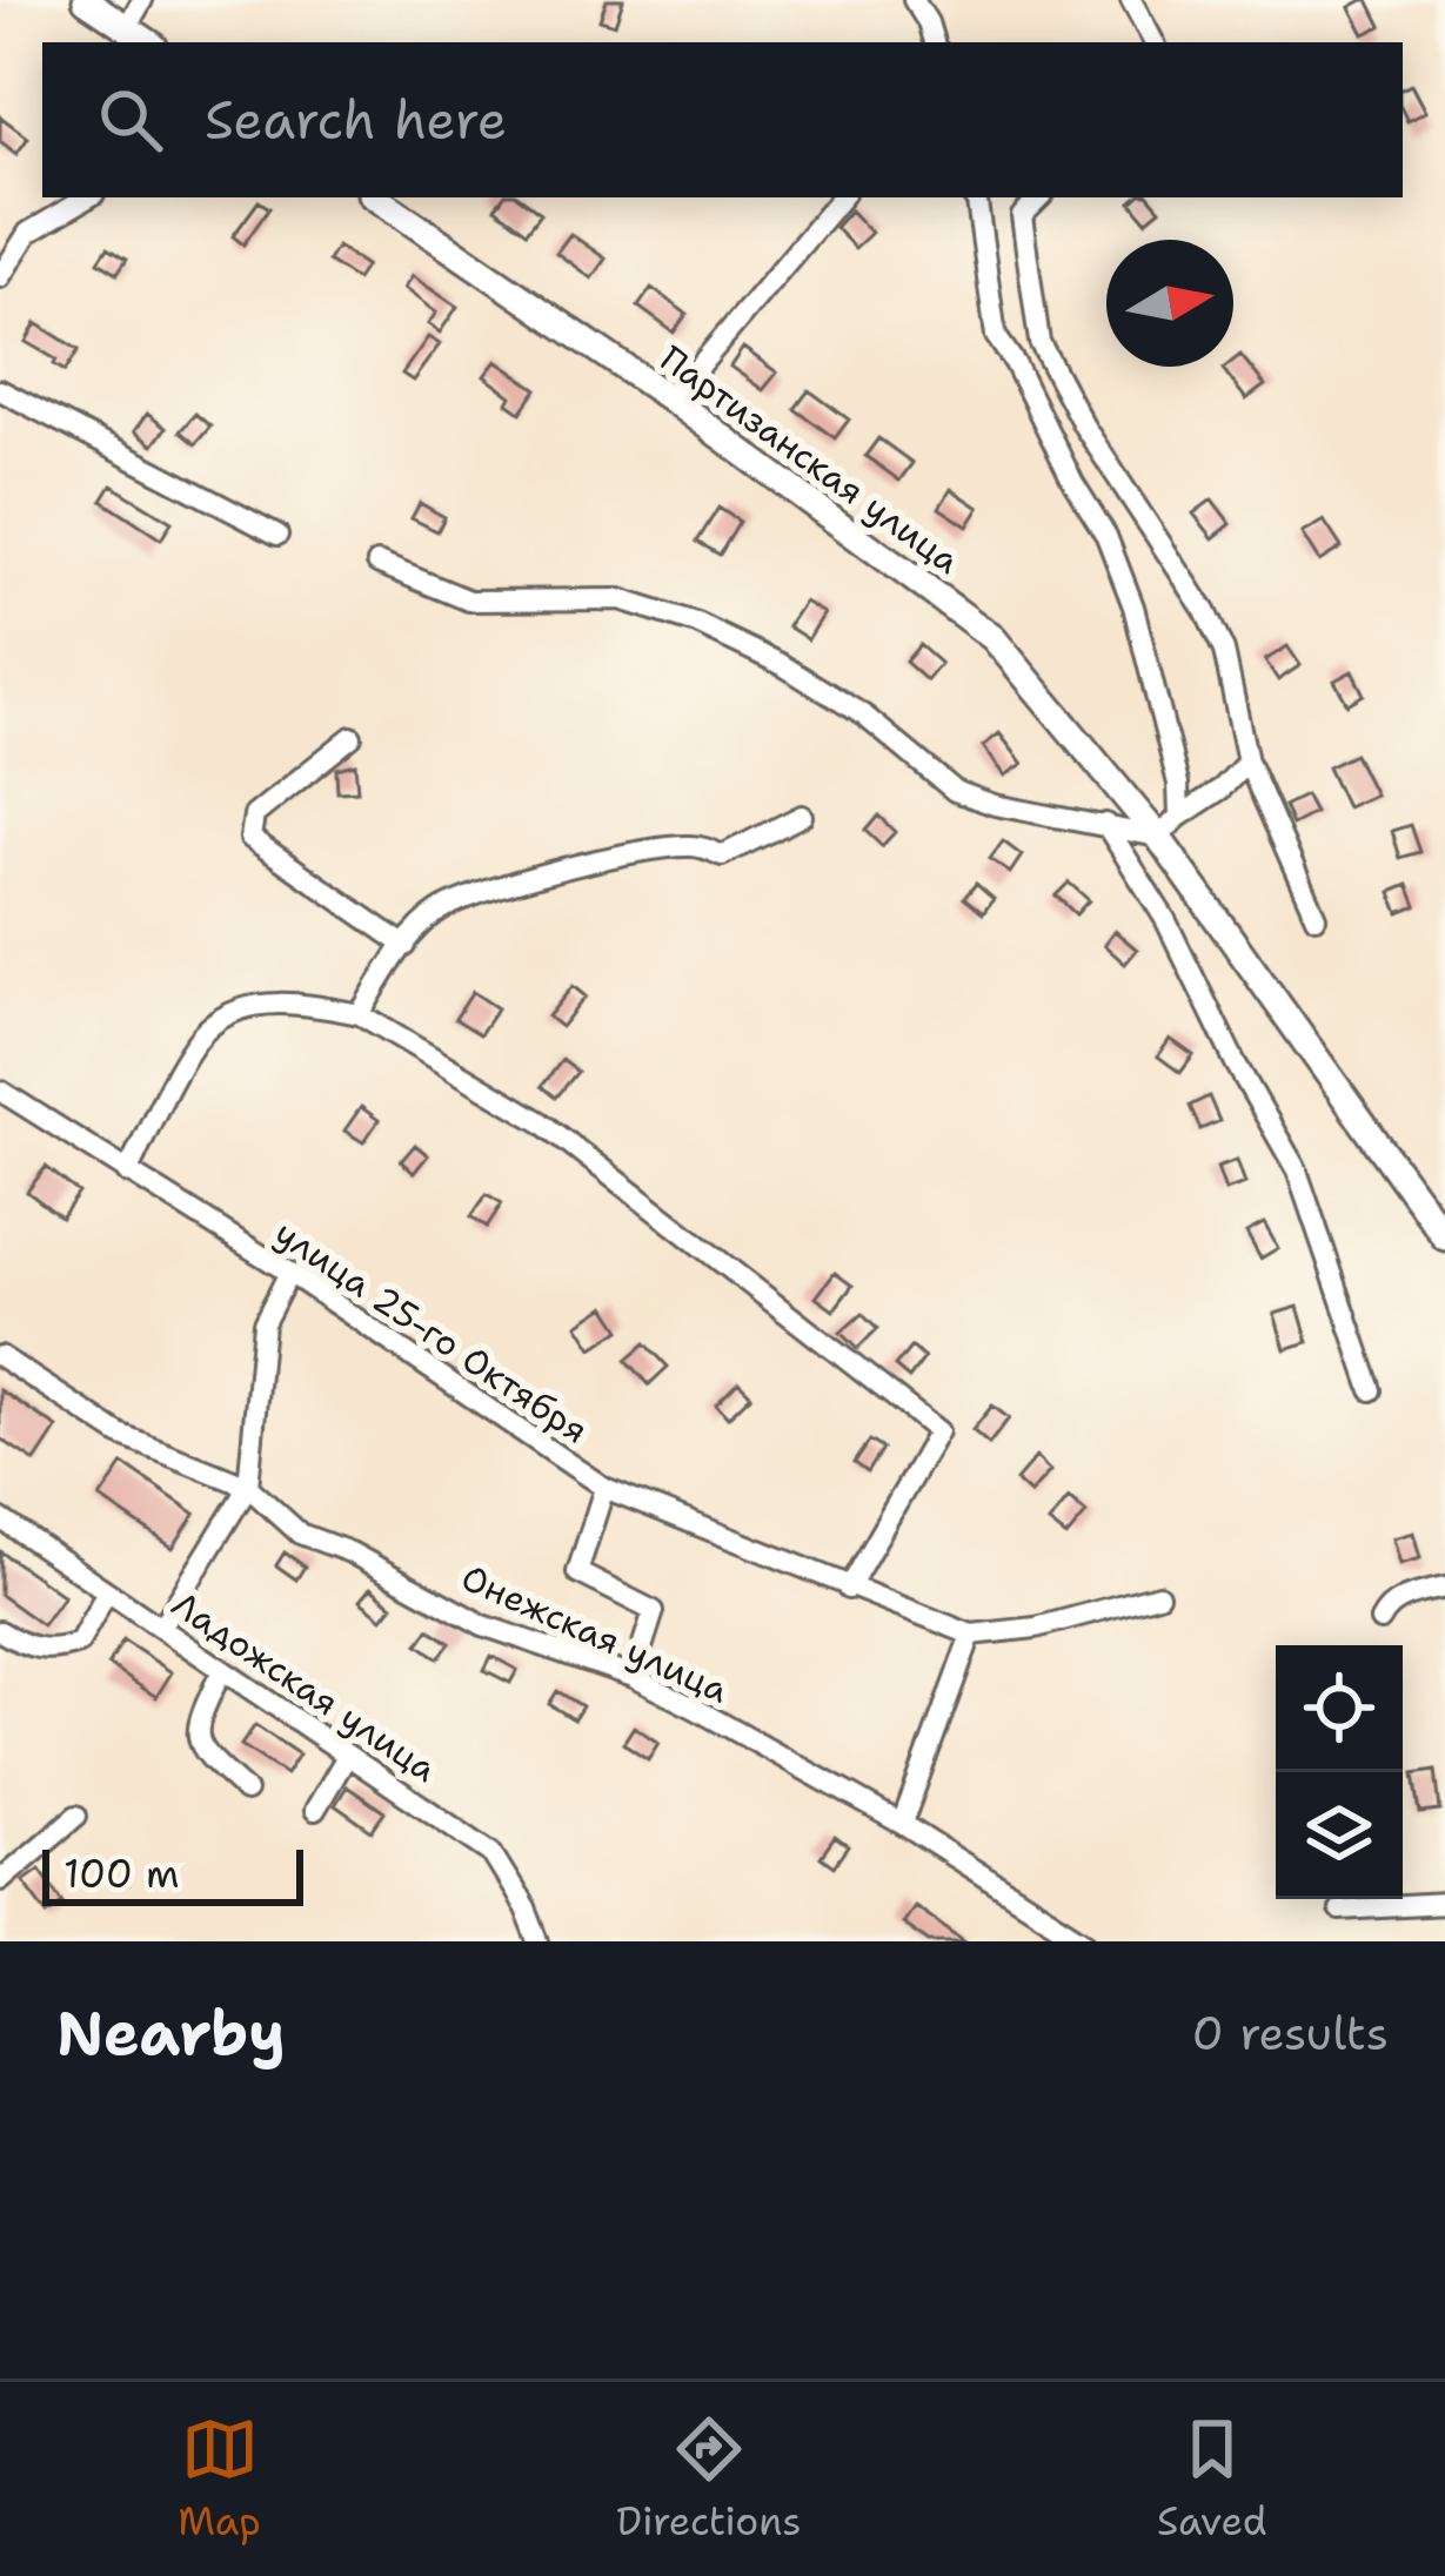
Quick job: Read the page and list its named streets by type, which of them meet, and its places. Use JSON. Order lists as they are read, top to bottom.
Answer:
{
  "streets": {
    "main road": ["Партизанская улица"],
    "street": ["улица 25-го Октября", "Онежская улица", "Ладожская улица"]
  },
  "scale_bar": "100 m",
  "north": "right",
  "page": {
    "search": "Search here",
    "scale": "100 m",
    "heading": ["Nearby", "0 results"],
    "nav": ["Map", "Directions", "Saved"]
  }
}
